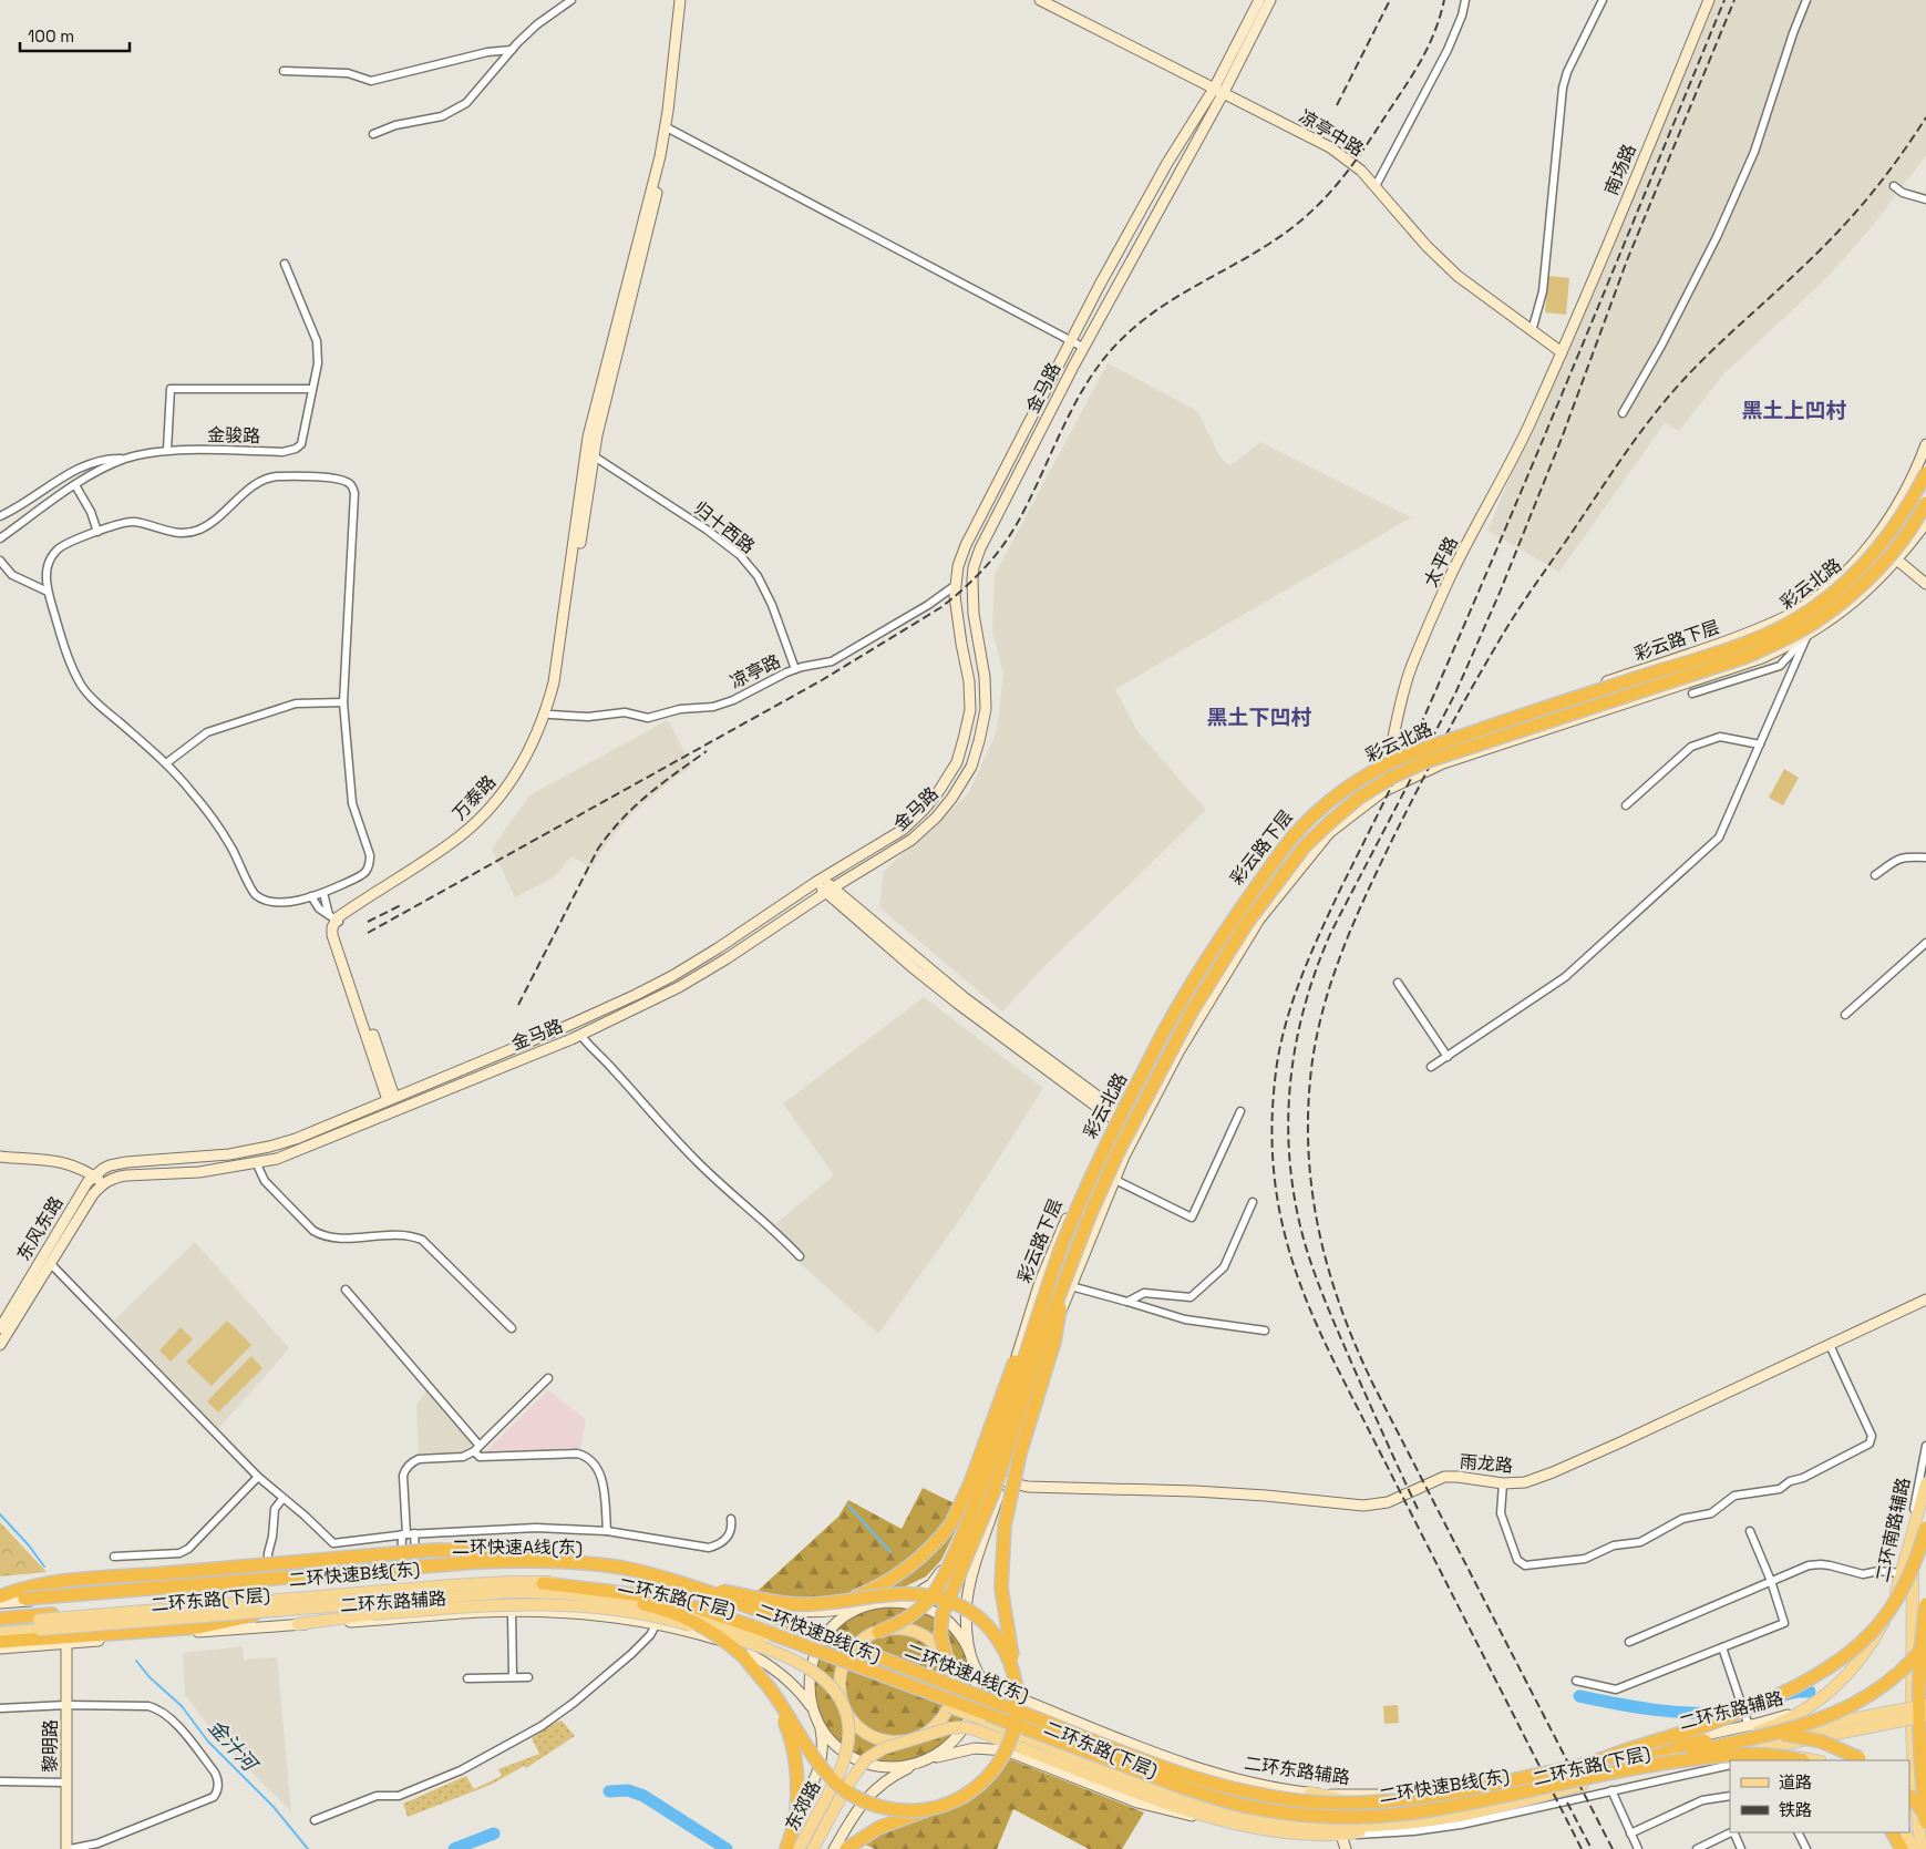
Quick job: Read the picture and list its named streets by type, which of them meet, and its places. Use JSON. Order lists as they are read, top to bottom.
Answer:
{
  "streets": {
    "highway": ["彩云北路", "二环快速A线(东)", "二环快速B线(东)"],
    "main road": [
      "凉亭中路",
      "南场路",
      "金马路",
      "太平路",
      "彩云路下层",
      "万泰路",
      "东风东路",
      "雨龙路",
      "二环东路(下层)",
      "二环东路辅路",
      "黎明路",
      "东郊路"
    ],
    "street": [
      "金骏路",
      "归十西路",
      "凉亭路",
      "二环南路辅路"
    ]
  },
  "crossings": [
    ["凉亭中路", "南场路"],
    ["凉亭中路", "金马路"],
    ["凉亭中路", "太平路"],
    ["南场路", "太平路"],
    ["金马路", "凉亭路"],
    ["金马路", "东风东路"],
    ["归十西路", "凉亭路"],
    ["归十西路", "万泰路"],
    ["太平路", "彩云路下层"],
    ["彩云路下层", "雨龙路"],
    ["彩云路下层", "二环东路辅路"],
    ["凉亭路", "万泰路"],
    ["二环快速A线(东)", "二环东路辅路"],
    ["二环东路辅路", "黎明路"]
  ],
  "districts": ["黑土上凹村", "黑土下凹村"],
  "water": ["金汁河"],
  "legend": ["道路", "铁路"],
  "scale_bar": "100 m"
}
